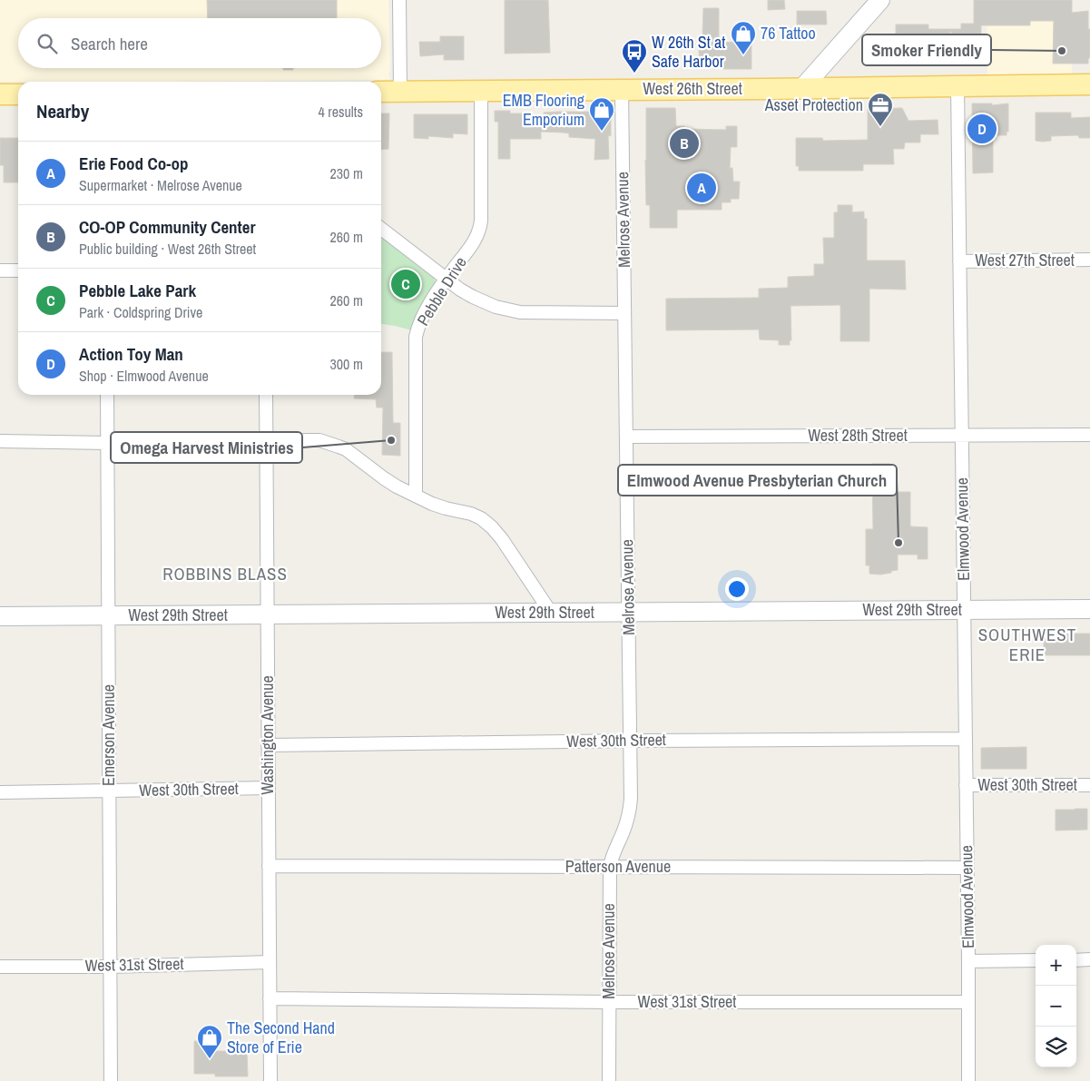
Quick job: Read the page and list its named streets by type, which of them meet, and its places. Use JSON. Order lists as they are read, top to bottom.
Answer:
{
  "streets": {
    "main road": ["West 26th Street"],
    "street": [
      "Melrose Avenue",
      "West 27th Street",
      "Pebble Drive",
      "West 28th Street",
      "Elmwood Avenue",
      "West 29th Street",
      "Emerson Avenue",
      "Washington Avenue",
      "West 30th Street",
      "Patterson Avenue",
      "West 31st Street"
    ]
  },
  "crossings": [
    ["West 26th Street", "Melrose Avenue"],
    ["West 26th Street", "Pebble Drive"],
    ["West 26th Street", "Elmwood Avenue"],
    ["Melrose Avenue", "West 28th Street"],
    ["Melrose Avenue", "West 29th Street"],
    ["Melrose Avenue", "West 30th Street"],
    ["Melrose Avenue", "Patterson Avenue"],
    ["Melrose Avenue", "West 31st Street"],
    ["West 27th Street", "Elmwood Avenue"],
    ["West 28th Street", "Elmwood Avenue"],
    ["Elmwood Avenue", "West 29th Street"],
    ["Elmwood Avenue", "West 30th Street"],
    ["Elmwood Avenue", "Patterson Avenue"],
    ["Elmwood Avenue", "West 31st Street"],
    ["West 29th Street", "Emerson Avenue"],
    ["West 29th Street", "Washington Avenue"],
    ["Emerson Avenue", "West 30th Street"],
    ["Emerson Avenue", "West 31st Street"],
    ["Washington Avenue", "West 30th Street"],
    ["Washington Avenue", "Patterson Avenue"],
    ["Washington Avenue", "West 31st Street"]
  ],
  "districts": ["ROBBINS BLASS", "SOUTHWEST ERIE"],
  "places": {
    "other": ["Smoker Friendly", "Omega Harvest Ministries", "Elmwood Avenue Presbyterian Church"],
    "shop": ["76 Tattoo", "EMB Flooring Emporium", "The Second Hand Store of Erie"],
    "bus stop": ["W 26th St at Safe Harbor"],
    "office": ["Asset Protection"]
  },
  "page": {
    "search": "Search here",
    "heading": ["Nearby", "4 results"],
    "pins": [
      "D",
      "B",
      "A",
      "C"
    ],
    "list": [
      {
        "mark": "A",
        "name": "Erie Food Co-op",
        "note": "Supermarket · Melrose Avenue",
        "value": "230 m"
      },
      {
        "mark": "B",
        "name": "CO-OP Community Center",
        "note": "Public building · West 26th Street",
        "value": "260 m"
      },
      {
        "mark": "C",
        "name": "Pebble Lake Park",
        "note": "Park · Coldspring Drive",
        "value": "260 m"
      },
      {
        "mark": "D",
        "name": "Action Toy Man",
        "note": "Shop · Elmwood Avenue",
        "value": "300 m"
      }
    ],
    "map_buttons": ["+", "−"]
  }
}
